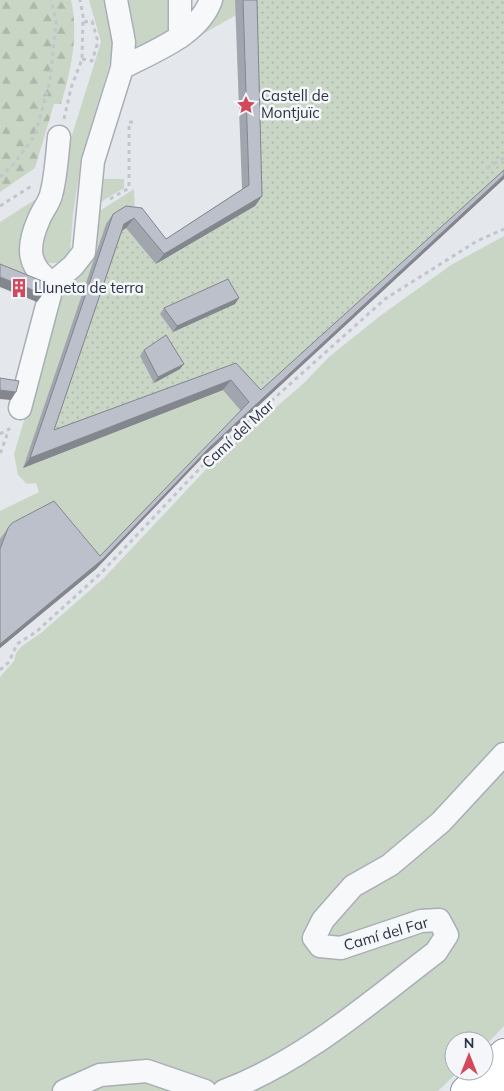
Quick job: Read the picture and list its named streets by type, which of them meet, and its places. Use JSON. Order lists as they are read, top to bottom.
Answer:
{
  "streets": {
    "lane": ["Camí del Far"],
    "path": ["Camí del Mar"]
  },
  "places": {
    "place": ["Castell de Montjuïc"],
    "building": ["Lluneta de terra"]
  },
  "north": "top"
}
